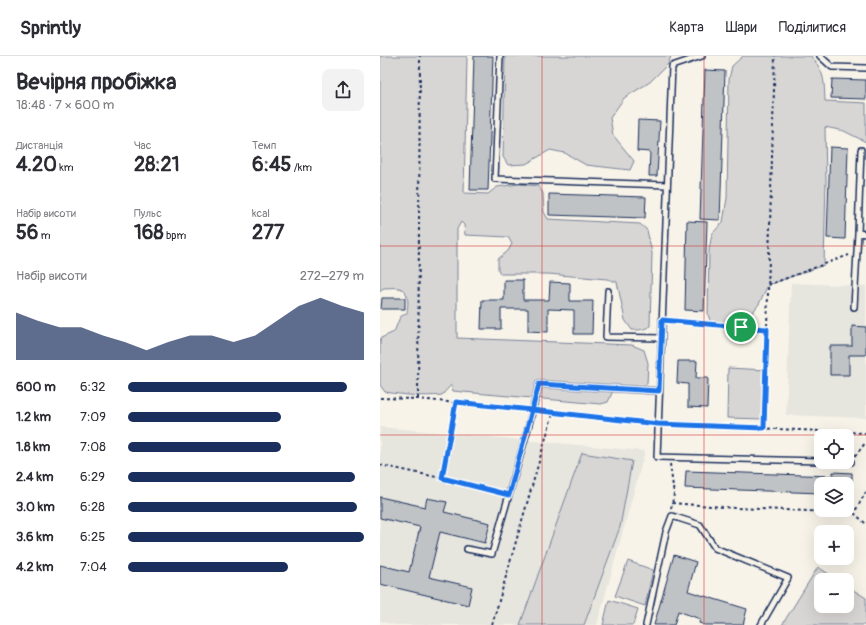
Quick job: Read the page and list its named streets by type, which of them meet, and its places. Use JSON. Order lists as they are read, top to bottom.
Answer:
{
  "page": {
    "header": "Sprintly",
    "nav": ["Карта", "Шари", "Поділитися"],
    "heading": ["Вечірня пробіжка", "18:48 · 7 × 600 m"],
    "stats": [
      ["Дистанція", "4.20 km"],
      ["Час", "28:21"],
      ["Темп", "6:45 /km"],
      ["Набір висоти", "56 m"],
      ["Пульс", "168 bpm"],
      ["kcal", "277"]
    ],
    "chart": ["Набір висоти", "272–279 m"],
    "list": [
      {
        "name": "600 m",
        "note": "6:32"
      },
      {
        "name": "1.2 km",
        "note": "7:09"
      },
      {
        "name": "1.8 km",
        "note": "7:08"
      },
      {
        "name": "2.4 km",
        "note": "6:29"
      },
      {
        "name": "3.0 km",
        "note": "6:28"
      },
      {
        "name": "3.6 km",
        "note": "6:25"
      },
      {
        "name": "4.2 km",
        "note": "7:04"
      }
    ],
    "map_buttons": ["+", "−"]
  }
}
